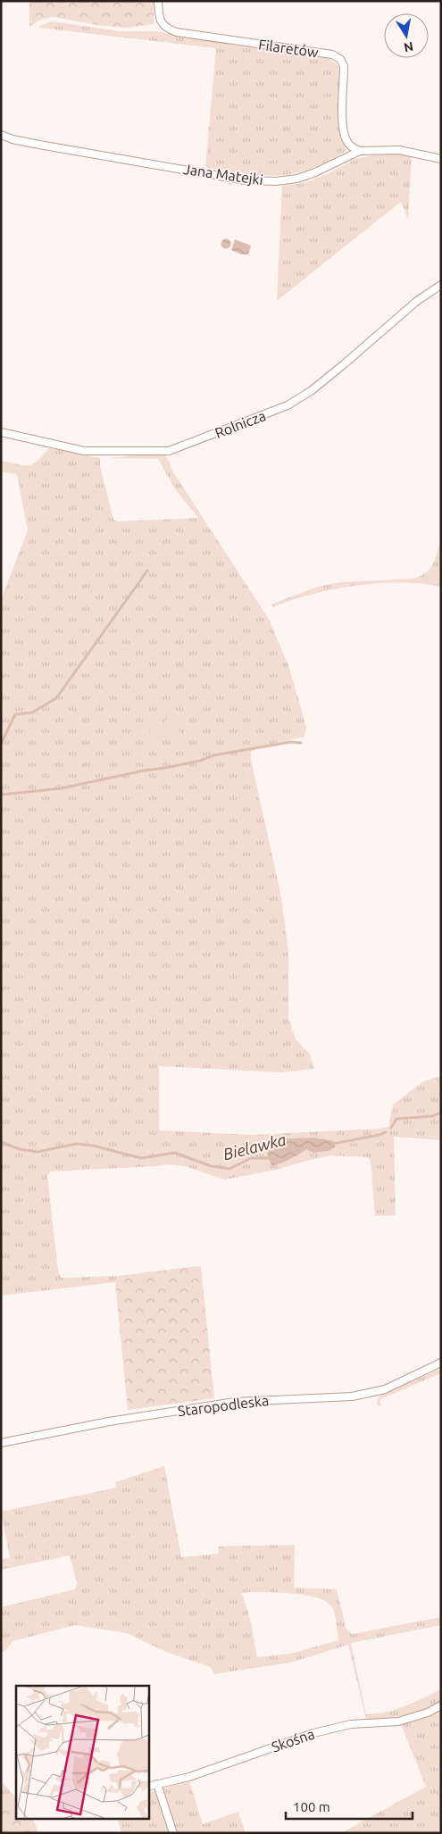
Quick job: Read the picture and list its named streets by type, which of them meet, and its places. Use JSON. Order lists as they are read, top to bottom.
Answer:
{
  "streets": {
    "street": [
      "Filaretów",
      "Jana Matejki",
      "Rolnicza",
      "Staropodleska",
      "Skośna"
    ]
  },
  "crossings": [
    ["Filaretów", "Jana Matejki"]
  ],
  "water": ["Bielawka"],
  "scale_bar": "100 m",
  "north": "bottom"
}
